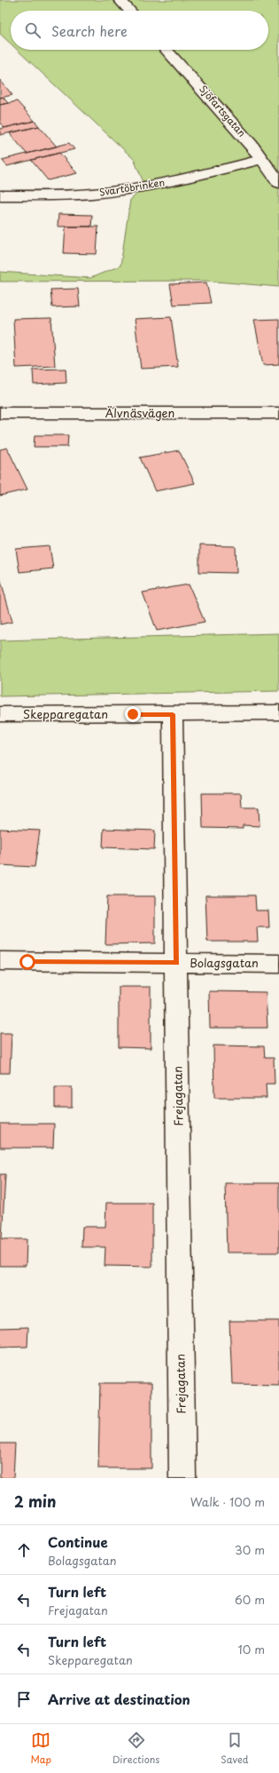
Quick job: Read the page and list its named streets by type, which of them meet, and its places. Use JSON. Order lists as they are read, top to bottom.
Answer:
{
  "streets": {
    "street": [
      "Sjöfartsgatan",
      "Svartöbrinken",
      "Älvnäsvägen",
      "Skepparegatan",
      "Bolagsgatan",
      "Frejagatan"
    ]
  },
  "crossings": [
    ["Sjöfartsgatan", "Svartöbrinken"],
    ["Skepparegatan", "Frejagatan"],
    ["Bolagsgatan", "Frejagatan"]
  ],
  "page": {
    "search": "Search here",
    "heading": ["2 min", "Walk · 100 m"],
    "list": [
      ["Continue", "Bolagsgatan", "30 m"],
      ["Turn left", "Frejagatan", "60 m"],
      ["Turn left", "Skepparegatan", "10 m"],
      "Arrive at destination"
    ],
    "nav": ["Map", "Directions", "Saved"]
  }
}
